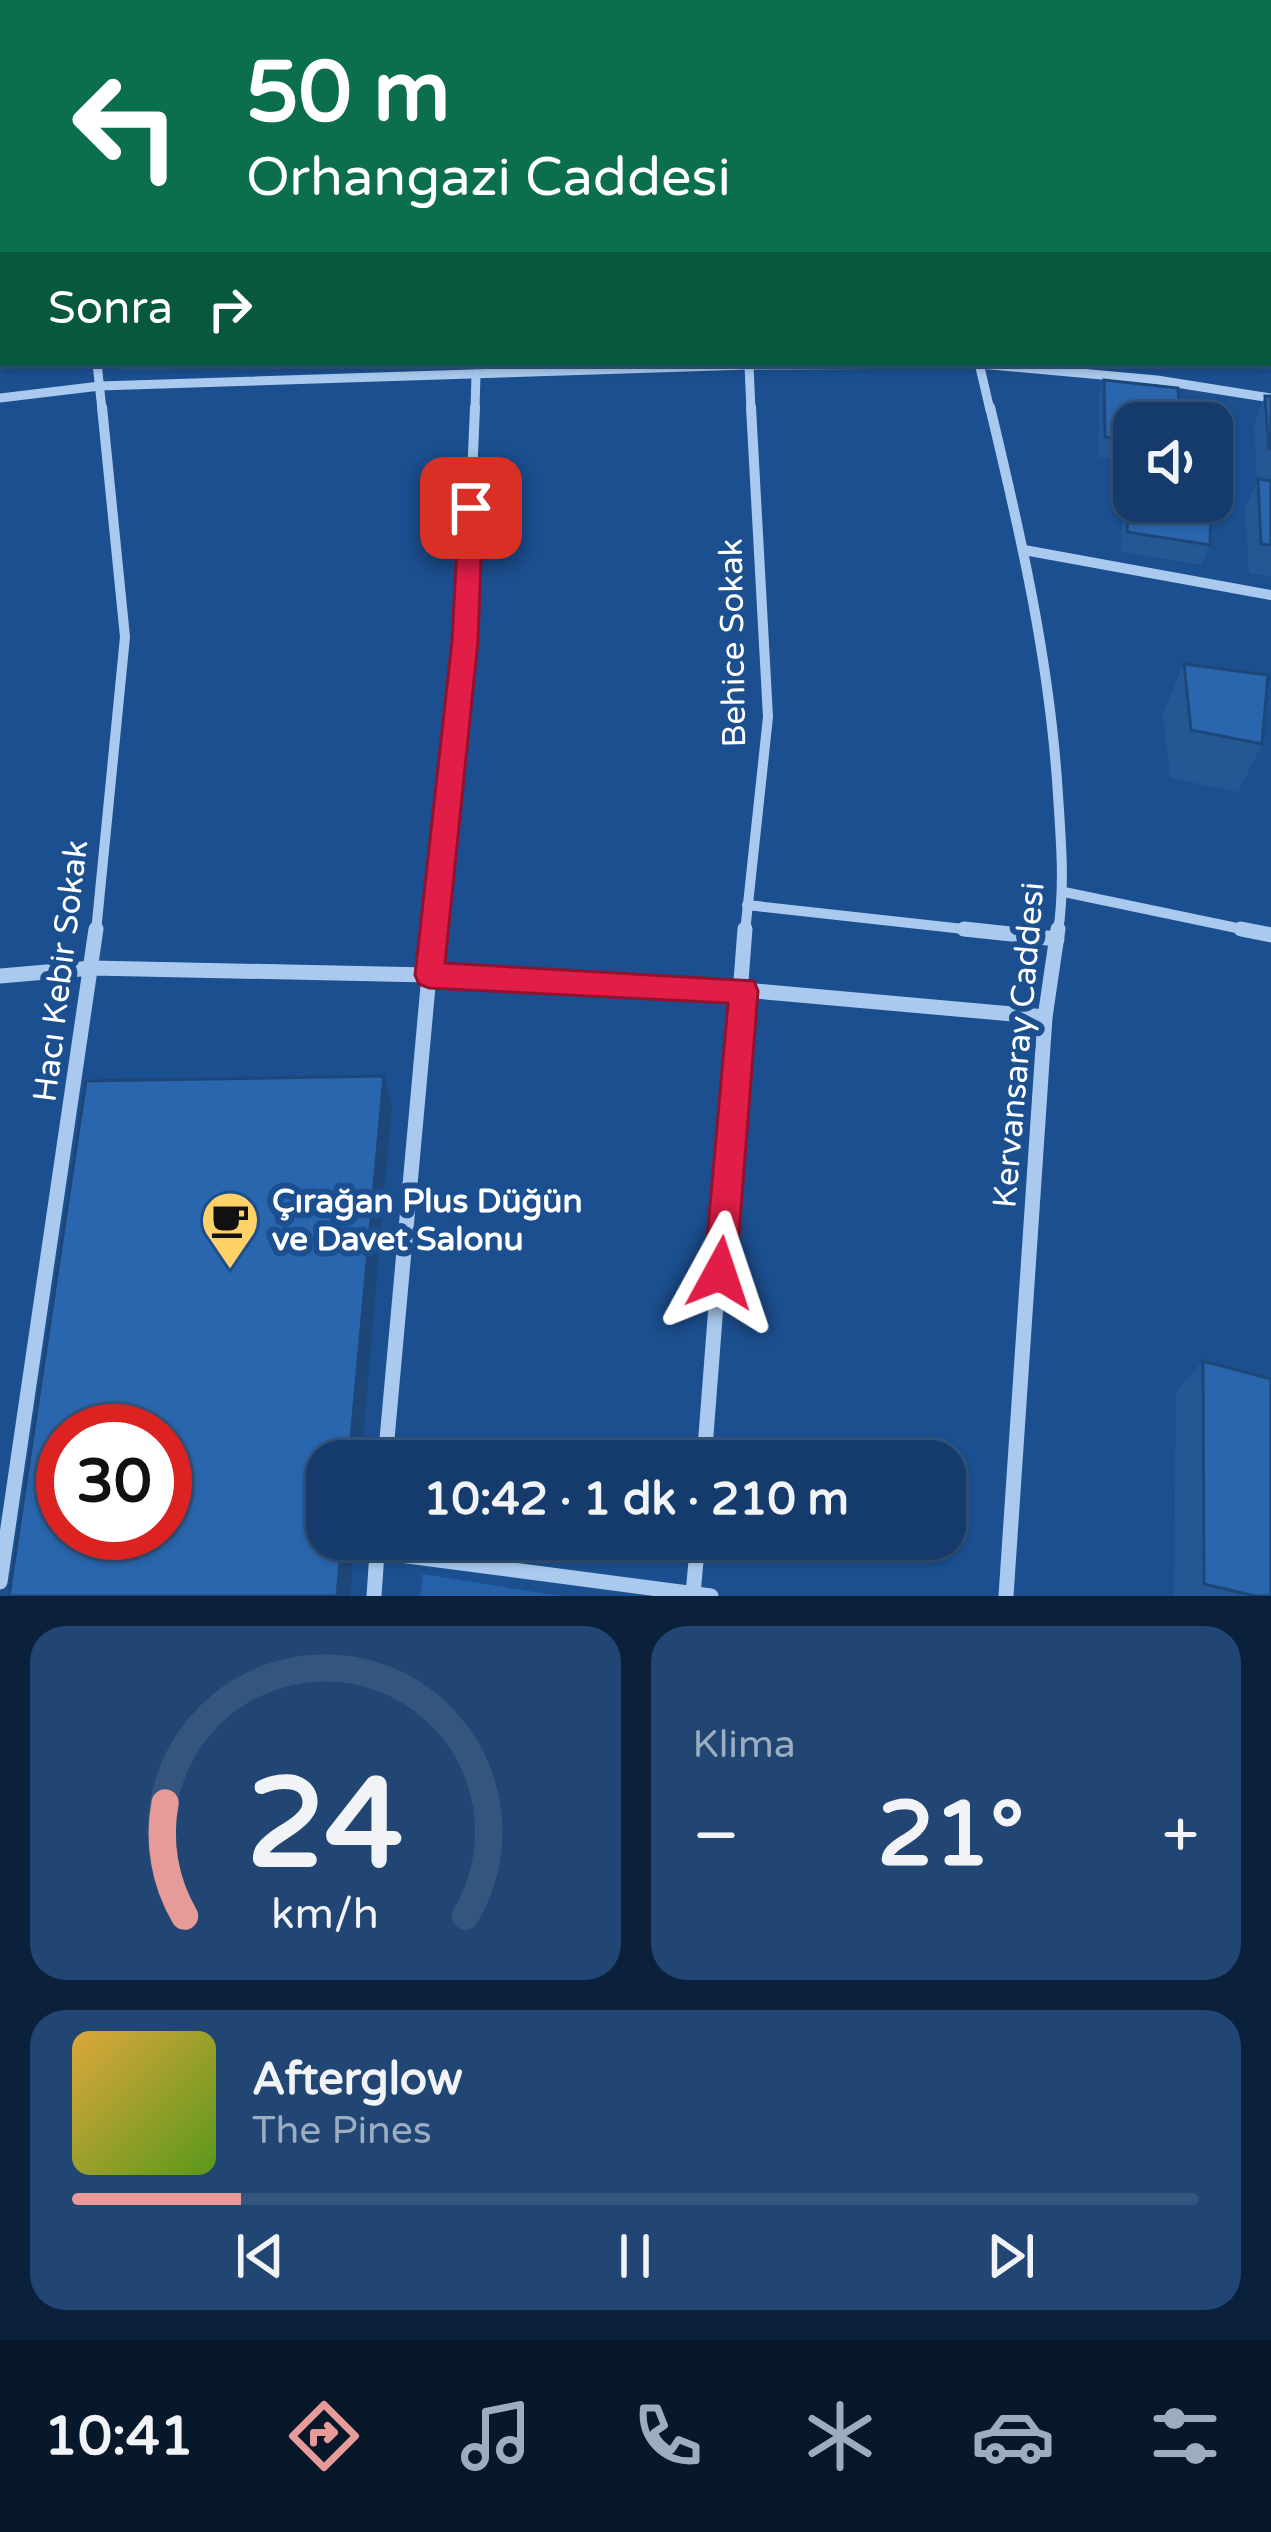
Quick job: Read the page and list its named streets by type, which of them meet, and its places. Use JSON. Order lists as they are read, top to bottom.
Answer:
{
  "streets": {
    "street": ["Behice Sokak", "Hacı Kebir Sokak", "Kervansaray Caddesi"]
  },
  "places": {
    "cafe": ["Çırağan Plus Düğün ve Davet Salonu"]
  },
  "page": {
    "turn": ["50 m", "Orhangazi Caddesi"],
    "then": "Sonra",
    "limit": "30",
    "trip": "10:42 · 1 dk · 210 m",
    "tile": "Klima",
    "heat": ["−", "21°", "+"],
    "song": ["Afterglow", "The Pines"],
    "tabs": "10:41",
    "gauge": ["24", "km/h"]
  }
}
